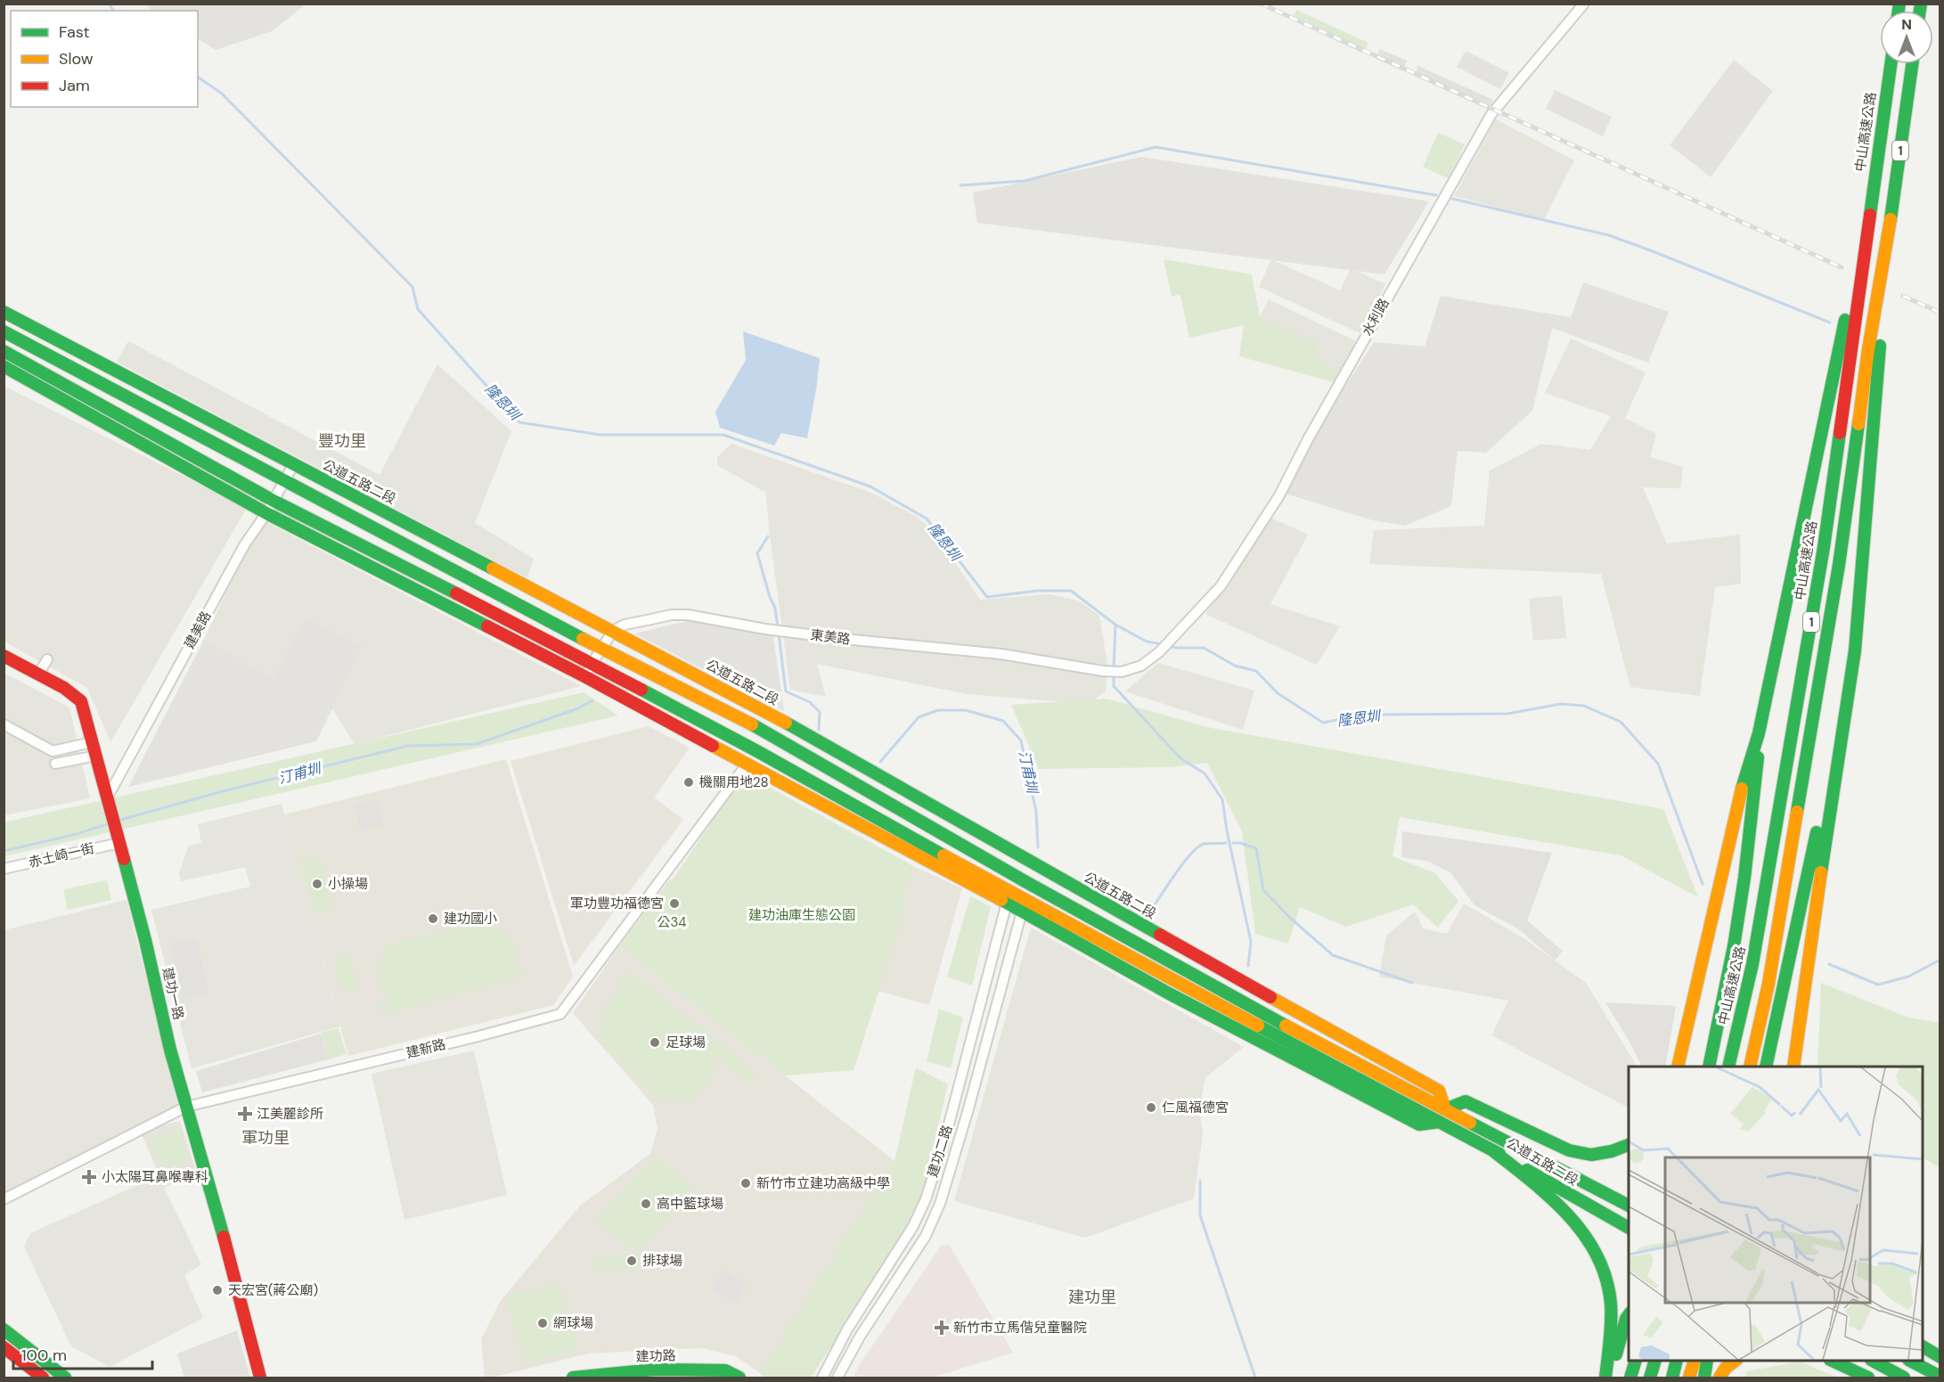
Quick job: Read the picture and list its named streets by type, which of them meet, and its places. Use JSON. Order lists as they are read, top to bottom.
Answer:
{
  "streets": {
    "main road": [
      "中山高速公路",
      "1",
      "公道五路二段",
      "建功一路",
      "建功路"
    ],
    "street": [
      "水利路",
      "建美路",
      "東美路",
      "赤土崎一街",
      "建新路",
      "建功二路"
    ]
  },
  "crossings": [
    ["水利路", "東美路"],
    ["公道五路二段", "建美路"],
    ["公道五路二段", "東美路"],
    ["公道五路二段", "建新路"],
    ["公道五路二段", "建功二路"],
    ["建美路", "建功一路"],
    ["赤土崎一街", "建功一路"],
    ["建功一路", "建新路"]
  ],
  "districts": ["豐功里", "軍功里", "建功里"],
  "water": ["隆恩圳", "汀甫圳"],
  "parks": ["建功油庫生態公園", "公34"],
  "places": {
    "other": [
      "機關用地28",
      "小操場",
      "軍功豐功福德宮",
      "建功國小",
      "足球場",
      "仁風福德宮",
      "新竹市立建功高級中學",
      "高中籃球場",
      "排球場",
      "天宏宮(蔣公廟)",
      "網球場"
    ],
    "health": ["江美麗診所", "小太陽耳鼻喉專科", "新竹市立馬偕兒童醫院"]
  },
  "legend": ["Fast", "Slow", "Jam"],
  "scale_bar": "100 m",
  "north": "top"
}
